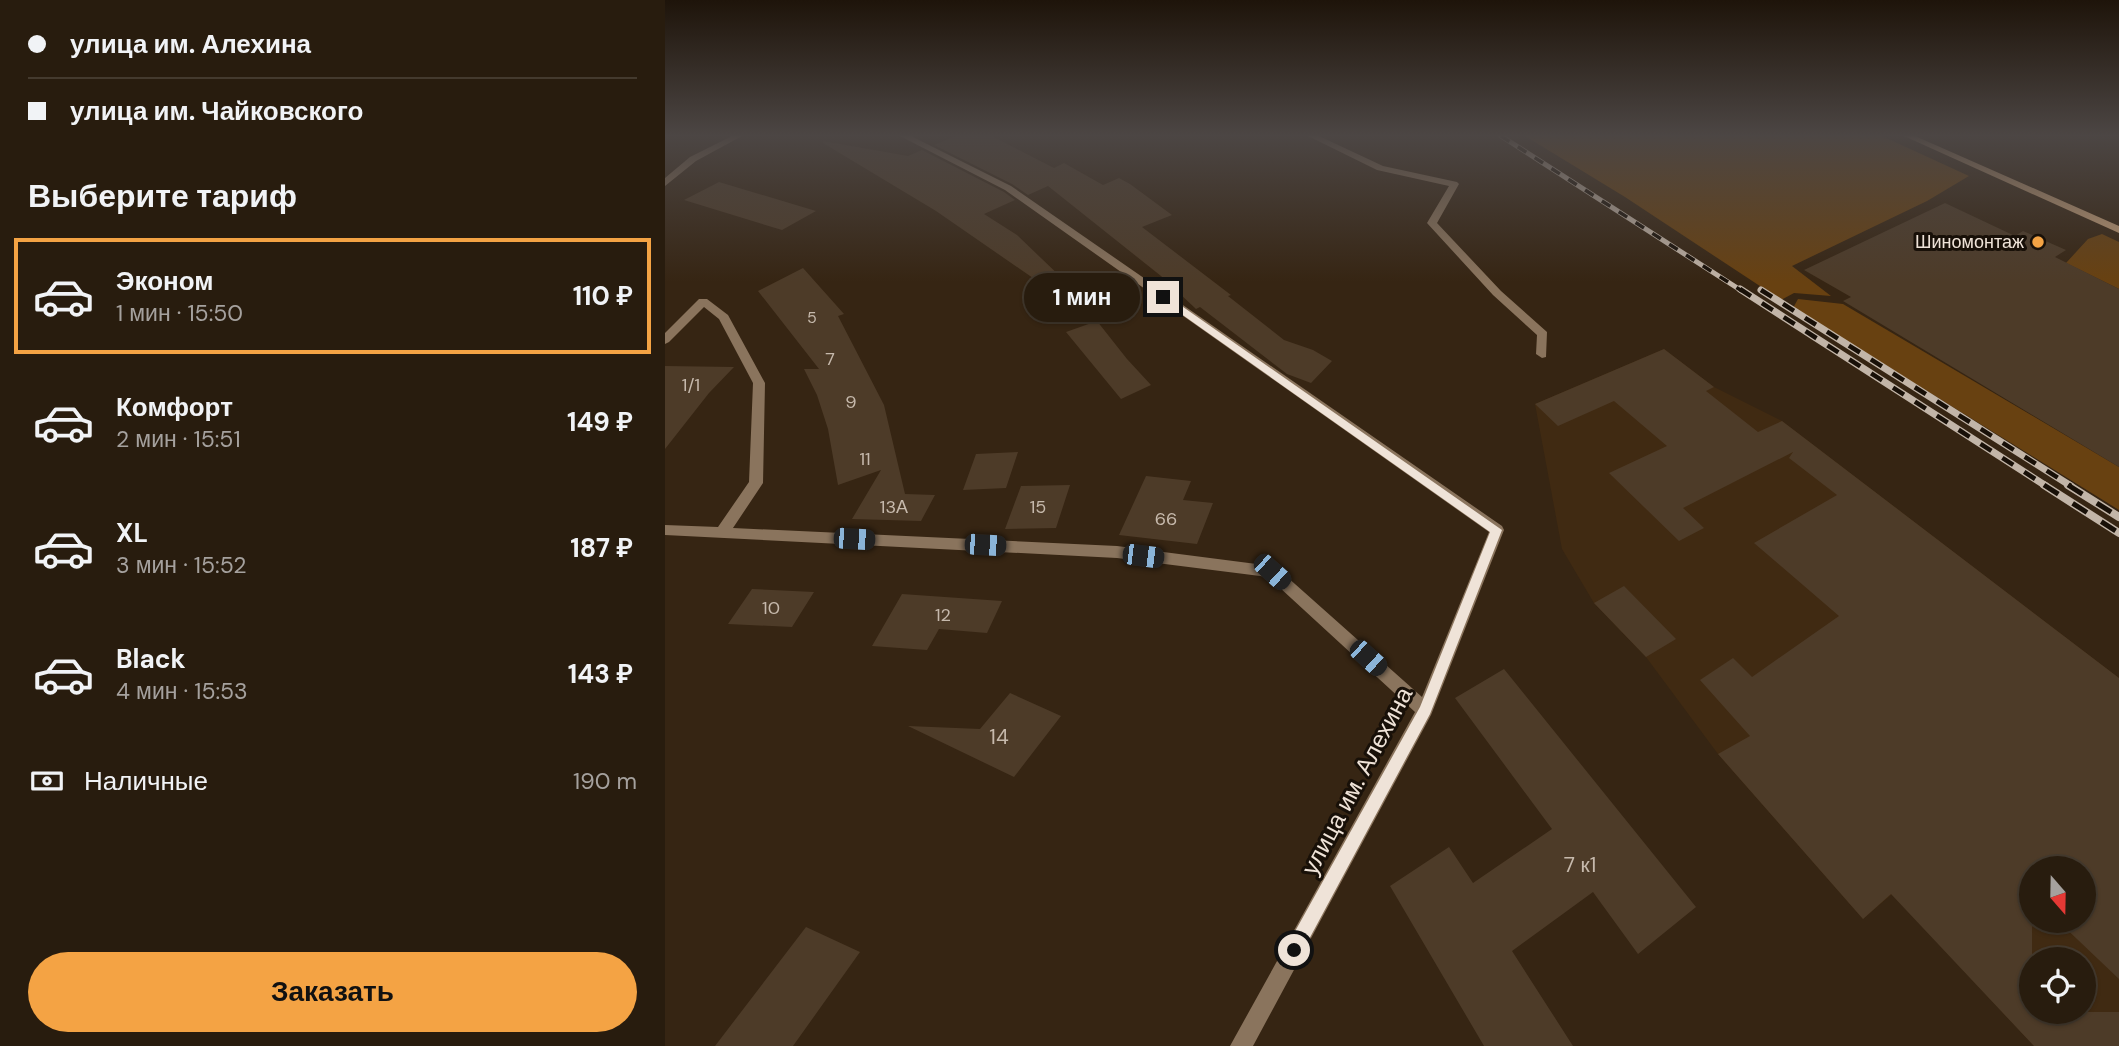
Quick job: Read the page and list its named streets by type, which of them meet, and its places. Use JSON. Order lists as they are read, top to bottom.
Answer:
{
  "streets": {
    "street": ["улица им. Алехина"]
  },
  "places": ["Шиномонтаж"],
  "house_numbers": [
    "5",
    "7",
    "1/1",
    "9",
    "11",
    "13А",
    "15",
    "66",
    "10",
    "12",
    "14",
    "7 к1"
  ],
  "north": "bottom",
  "page": {
    "banner": ["улица им. Алехина", "улица им. Чайковского"],
    "heading": "Выберите тариф",
    "list": [
      {
        "name": "Эконом",
        "note": "1 мин · 15:50",
        "value": "110 ₽"
      },
      {
        "name": "Комфорт",
        "note": "2 мин · 15:51",
        "value": "149 ₽"
      },
      {
        "name": "XL",
        "note": "3 мин · 15:52",
        "value": "187 ₽"
      },
      {
        "name": "Black",
        "note": "4 мин · 15:53",
        "value": "143 ₽"
      }
    ],
    "bubble": "1 мин",
    "pay": ["Наличные", "190 m"],
    "buttons": "Заказать"
  }
}
